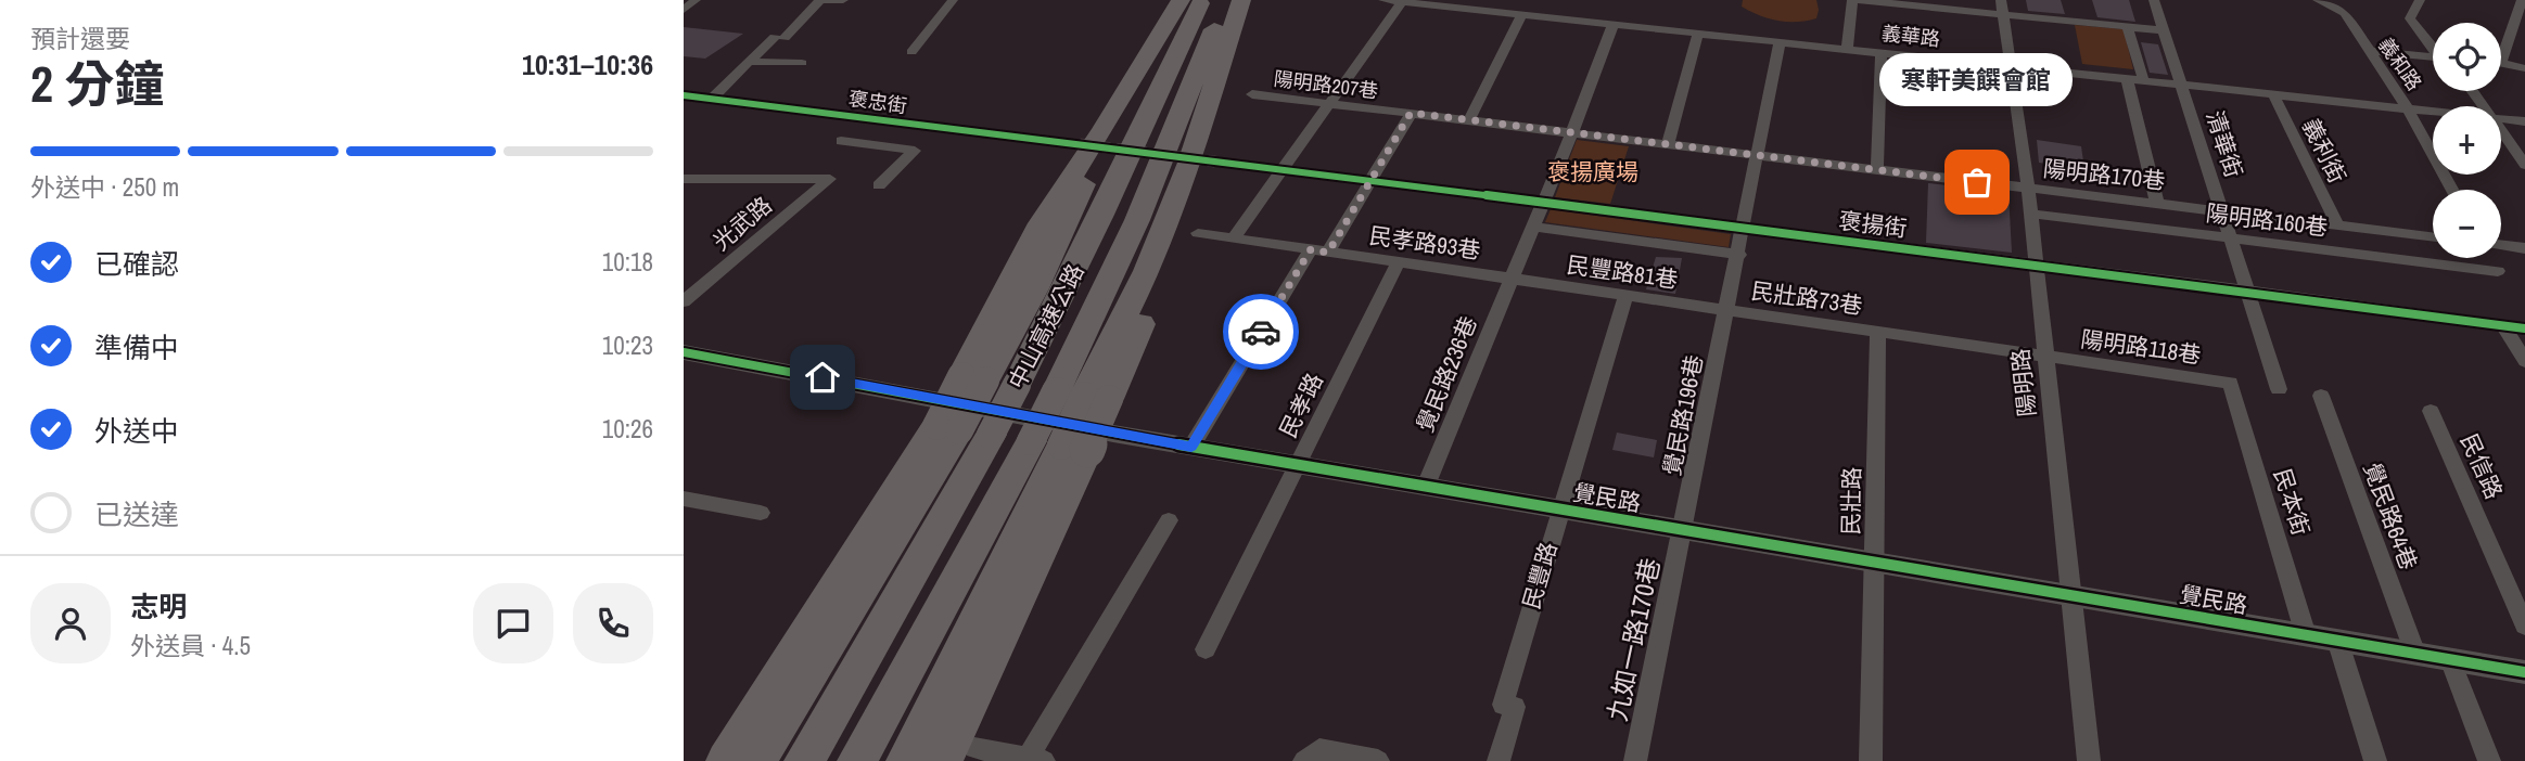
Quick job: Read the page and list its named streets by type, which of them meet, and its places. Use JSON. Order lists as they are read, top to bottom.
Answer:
{
  "streets": {
    "highway": ["中山高速公路"],
    "street": [
      "義華路",
      "義和路",
      "陽明路207巷",
      "褒忠街",
      "清華街",
      "義利街",
      "陽明路170巷",
      "陽明路160巷",
      "光武路",
      "褒揚街",
      "民孝路93巷",
      "民豐路81巷",
      "民壯路73巷",
      "陽明路118巷",
      "覺民路236巷",
      "陽明路",
      "民孝路",
      "覺民路196巷",
      "民信路",
      "覺民路",
      "民壯路",
      "民本街",
      "覺民路64巷",
      "民豐路",
      "九如一路170巷"
    ]
  },
  "crossings": [
    ["義華路", "義和路"],
    ["義華路", "清華街"],
    ["義華路", "義利街"],
    ["義華路", "覺民路236巷"],
    ["義華路", "陽明路"],
    ["義華路", "覺民路196巷"],
    ["陽明路207巷", "陽明路170巷"],
    ["陽明路207巷", "覺民路236巷"],
    ["陽明路207巷", "陽明路"],
    ["陽明路207巷", "覺民路196巷"],
    ["清華街", "陽明路170巷"],
    ["清華街", "陽明路160巷"],
    ["清華街", "褒揚街"],
    ["義利街", "陽明路170巷"],
    ["陽明路170巷", "陽明路"],
    ["陽明路160巷", "陽明路"],
    ["褒揚街", "覺民路236巷"],
    ["褒揚街", "陽明路"],
    ["褒揚街", "覺民路196巷"],
    ["民孝路93巷", "民豐路81巷"],
    ["民孝路93巷", "覺民路236巷"],
    ["民孝路93巷", "民孝路"],
    ["民豐路81巷", "民壯路73巷"],
    ["民豐路81巷", "覺民路236巷"],
    ["民豐路81巷", "覺民路196巷"],
    ["民豐路81巷", "民豐路"],
    ["民壯路73巷", "陽明路118巷"],
    ["民壯路73巷", "陽明路"],
    ["民壯路73巷", "覺民路196巷"],
    ["民壯路73巷", "民壯路"],
    ["陽明路118巷", "陽明路"],
    ["陽明路118巷", "民本街"],
    ["覺民路236巷", "覺民路"],
    ["陽明路", "覺民路"],
    ["民孝路", "覺民路"],
    ["覺民路196巷", "覺民路"],
    ["覺民路196巷", "九如一路170巷"],
    ["覺民路", "民壯路"],
    ["覺民路", "民本街"],
    ["覺民路", "覺民路64巷"],
    ["覺民路", "民豐路"],
    ["覺民路", "九如一路170巷"]
  ],
  "parks": ["褒揚廣場"],
  "places": ["寒軒美饌會館"],
  "page": {
    "heading": ["2 分鐘", "預計還要", "10:31–10:36"],
    "panel": ["志明", "外送員 · 4.5"],
    "map_buttons": ["+", "−"],
    "bubble": "寒軒美饌會館",
    "bar": "外送中 · 250 m",
    "list": [
      ["已確認", "10:18"],
      ["準備中", "10:23"],
      ["外送中", "10:26"],
      "已送達"
    ]
  }
}
